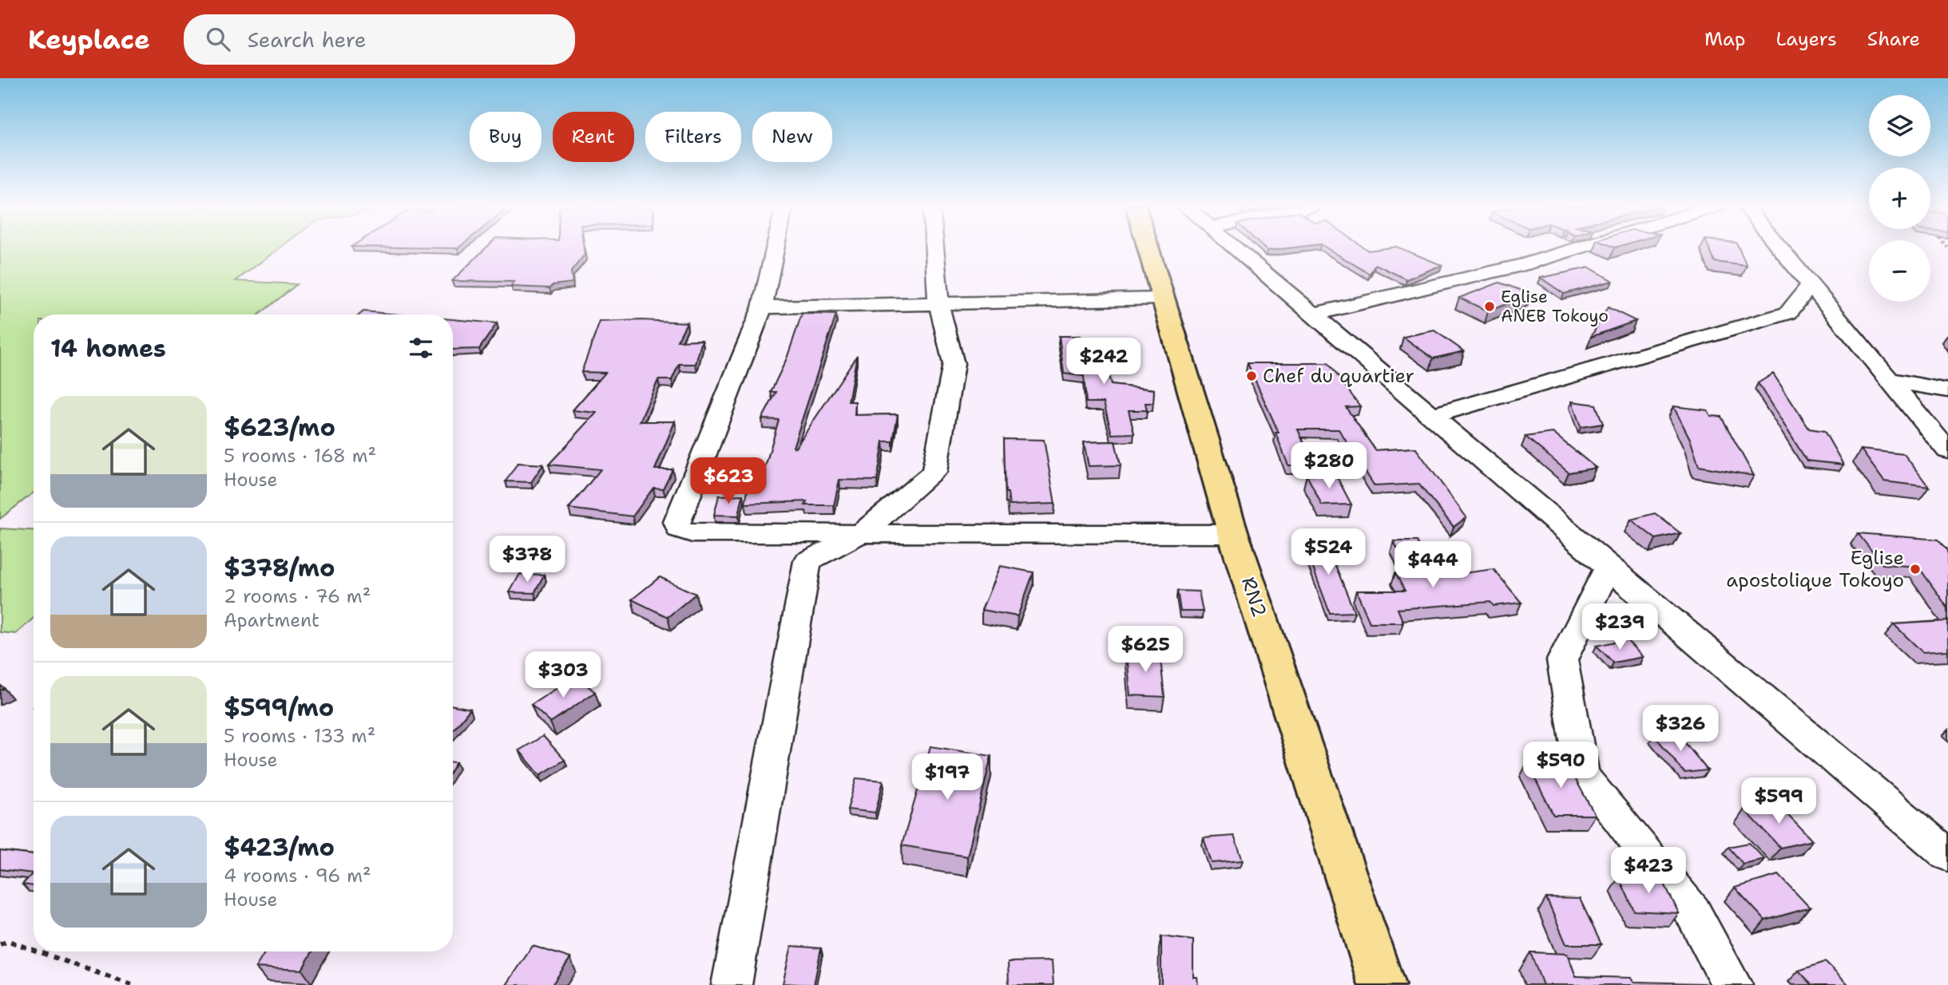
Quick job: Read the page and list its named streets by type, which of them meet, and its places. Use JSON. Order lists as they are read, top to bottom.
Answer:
{
  "streets": {
    "main road": ["RN2"]
  },
  "places": ["Eglise ANEB Tokoyo", "Chef du quartier", "Eglise apostolique Tokoyo"],
  "page": {
    "header": "Keyplace",
    "search": "Search here",
    "nav": ["Map", "Layers", "Share"],
    "map_buttons": ["+", "−"],
    "chip": [
      "Buy",
      "Rent",
      "Filters",
      "New"
    ],
    "heading": "14 homes",
    "price": [
      "$242",
      "$280",
      "$623",
      "$524",
      "$378",
      "$444",
      "$239",
      "$625",
      "$303",
      "$326",
      "$590",
      "$197",
      "$599",
      "$423"
    ],
    "list": [
      {
        "name": "$623/mo",
        "note": "5 rooms · 168 m² · House"
      },
      {
        "name": "$378/mo",
        "note": "2 rooms · 76 m² · Apartment"
      },
      {
        "name": "$599/mo",
        "note": "5 rooms · 133 m² · House"
      },
      {
        "name": "$423/mo",
        "note": "4 rooms · 96 m² · House"
      }
    ]
  }
}
